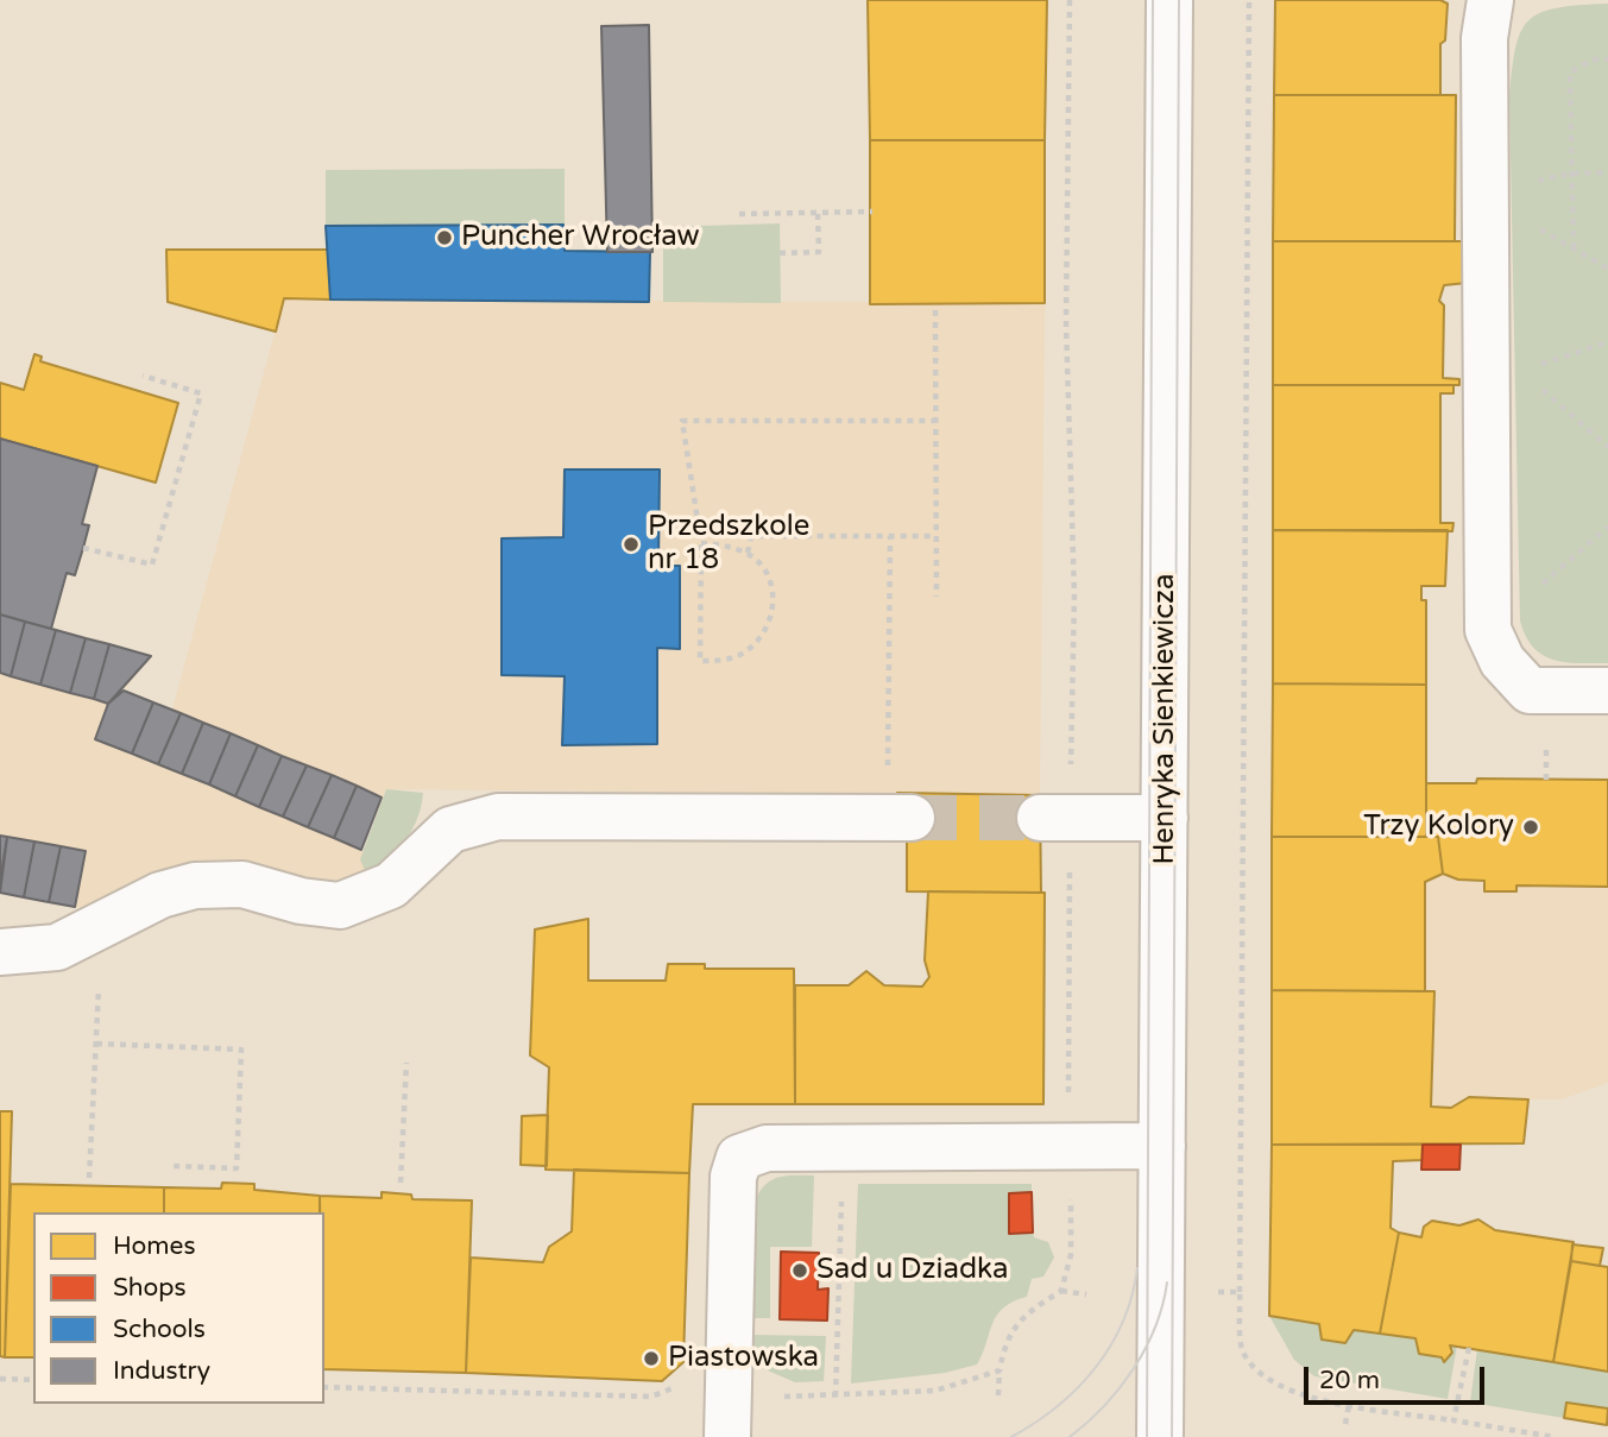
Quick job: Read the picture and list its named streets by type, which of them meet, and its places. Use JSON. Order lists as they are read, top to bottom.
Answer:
{
  "streets": {
    "street": ["Henryka Sienkiewicza"]
  },
  "places": [
    "Puncher Wrocław",
    "Przedszkole nr 18",
    "Trzy Kolory",
    "Sad u Dziadka",
    "Piastowska"
  ],
  "legend": [
    "Homes",
    "Shops",
    "Schools",
    "Industry"
  ],
  "scale_bar": "20 m"
}
